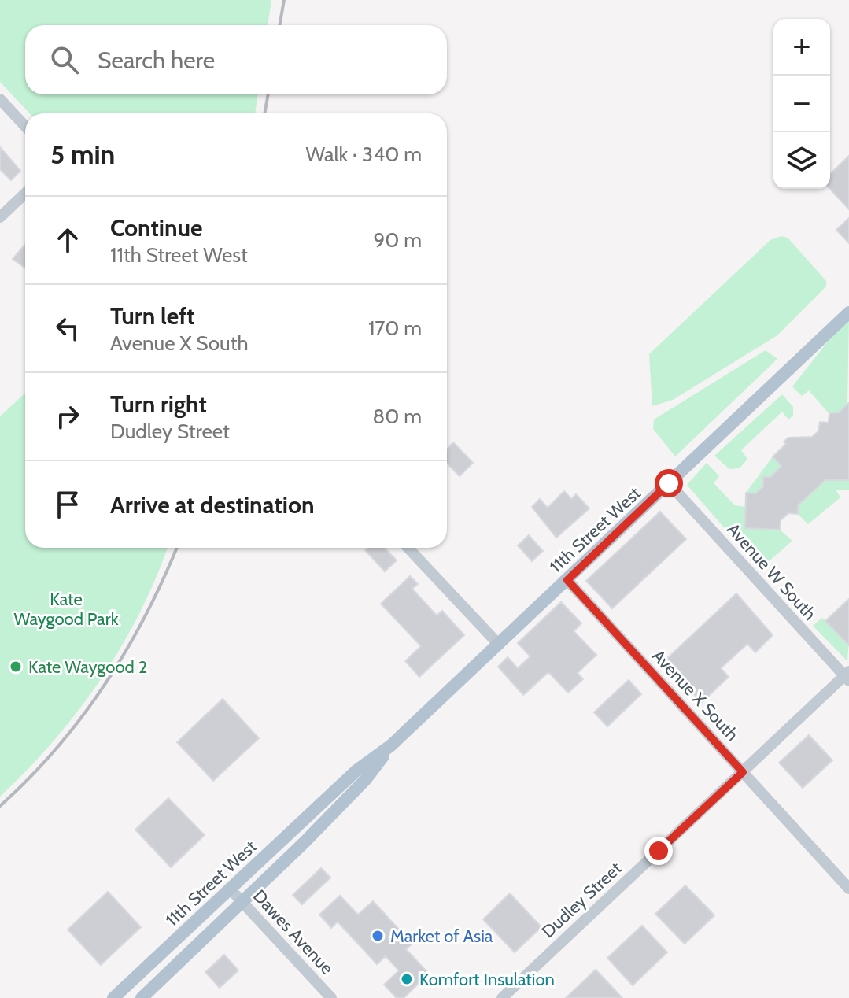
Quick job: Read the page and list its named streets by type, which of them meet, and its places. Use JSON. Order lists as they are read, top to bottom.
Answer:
{
  "streets": {
    "main road": ["11th Street West"],
    "street": [
      "Avenue W South",
      "Avenue X South",
      "Dudley Street",
      "Dawes Avenue"
    ]
  },
  "crossings": [
    ["11th Street West", "Avenue W South"],
    ["11th Street West", "Avenue X South"],
    ["11th Street West", "Dawes Avenue"],
    ["Avenue W South", "Dudley Street"],
    ["Avenue X South", "Dudley Street"]
  ],
  "parks": ["Kate Waygood Park"],
  "places": ["Kate Waygood 2", "Market of Asia", "Komfort Insulation"],
  "page": {
    "map_buttons": ["+", "−"],
    "search": "Search here",
    "heading": ["5 min", "Walk · 340 m"],
    "list": [
      ["Continue", "11th Street West", "90 m"],
      ["Turn left", "Avenue X South", "170 m"],
      ["Turn right", "Dudley Street", "80 m"],
      "Arrive at destination"
    ]
  }
}
